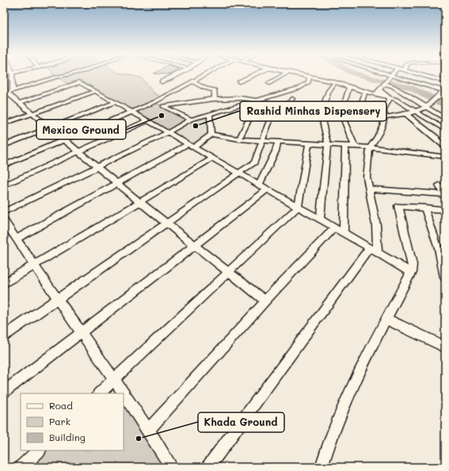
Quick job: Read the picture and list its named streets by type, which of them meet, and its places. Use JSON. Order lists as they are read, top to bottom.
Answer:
{
  "places": ["Mexico Ground", "Rashid Minhas Dispensery", "Khada Ground"],
  "legend": ["Road", "Park", "Building"]
}
